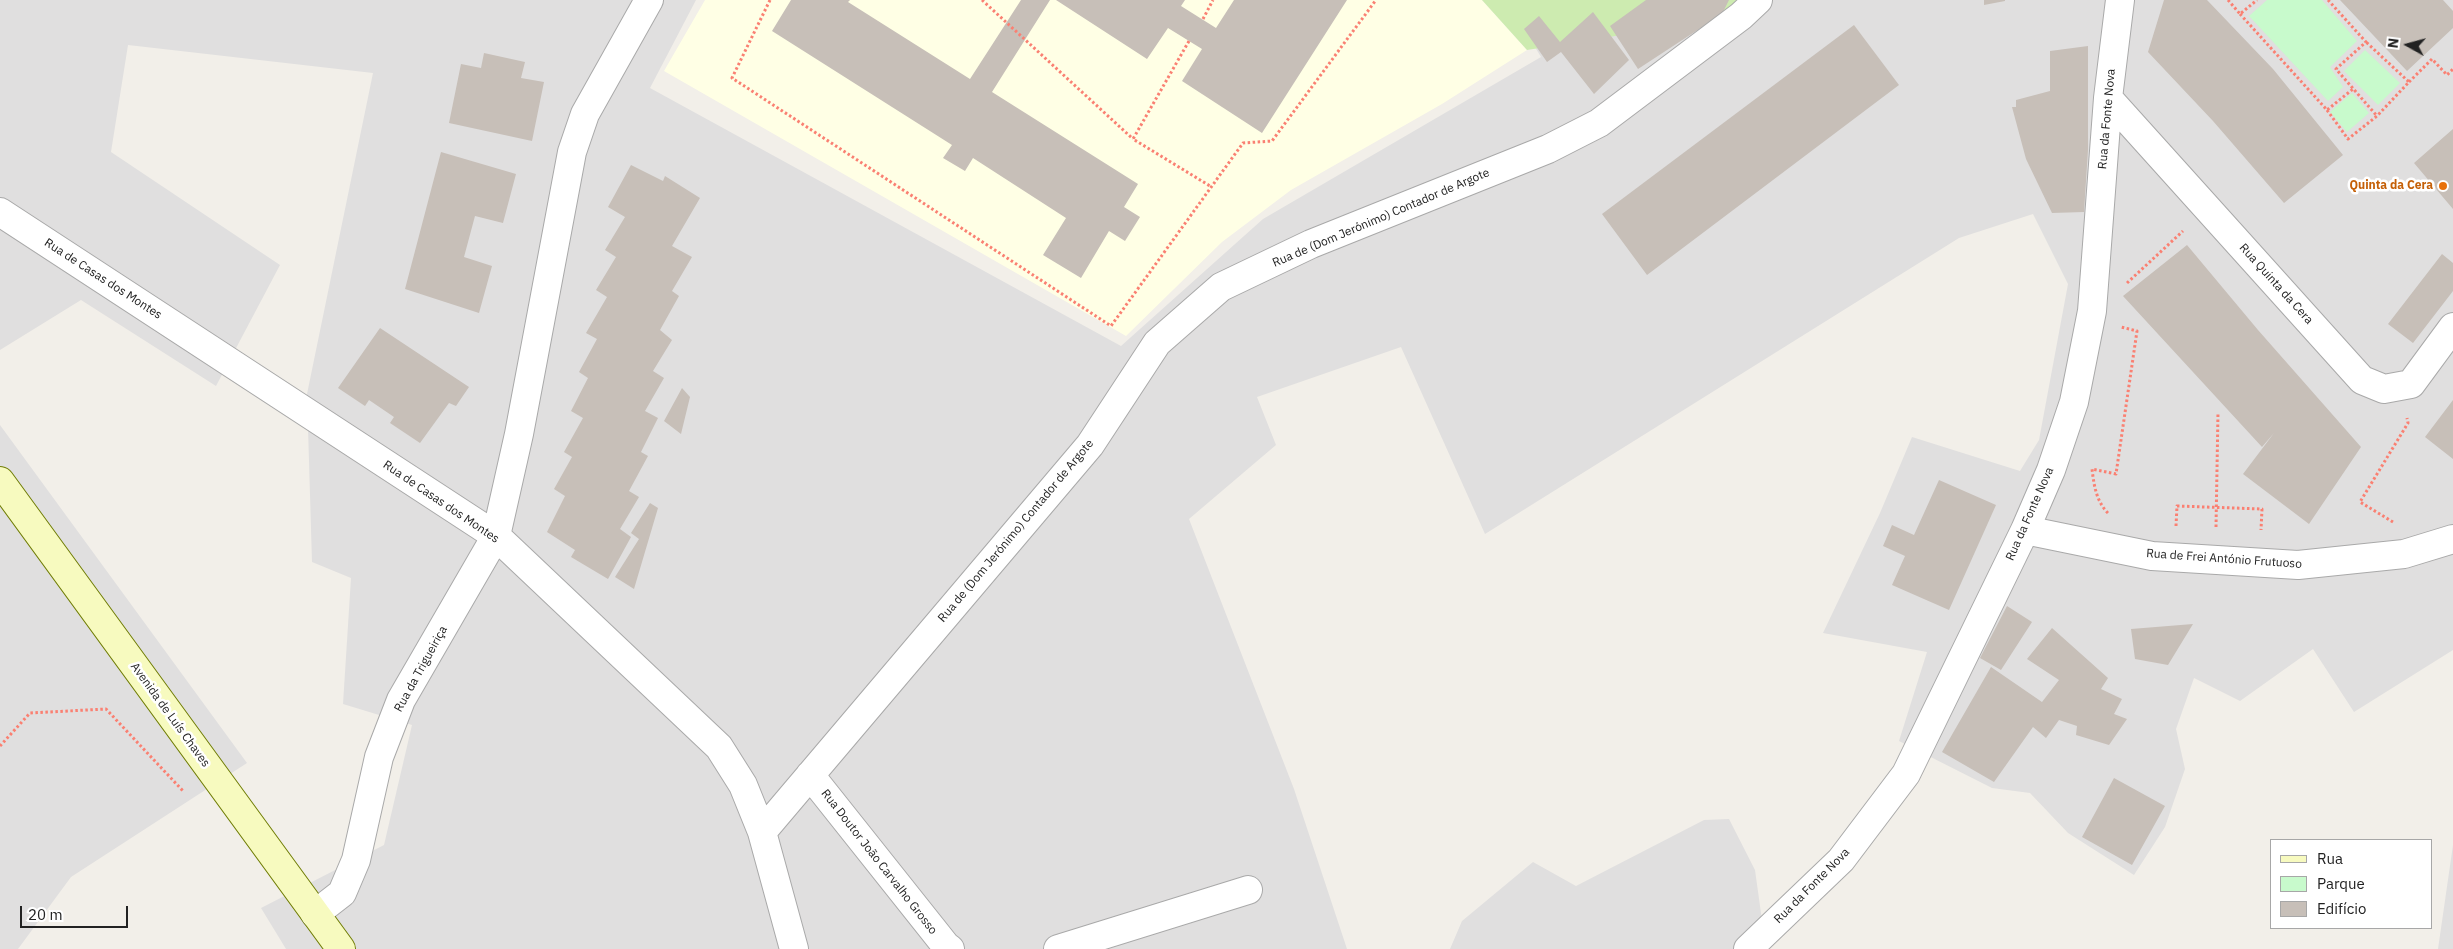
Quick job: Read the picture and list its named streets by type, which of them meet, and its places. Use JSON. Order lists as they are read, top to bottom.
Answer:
{
  "streets": {
    "main road": ["Avenida de Luís Chaves"],
    "street": [
      "Rua da Fonte Nova",
      "Rua de (Dom Jerónimo) Contador de Argote",
      "Rua de Casas dos Montes",
      "Rua Quinta da Cera",
      "Rua de Frei António Frutuoso",
      "Rua da Trigueiriça",
      "Rua Doutor João Carvalho Grosso"
    ]
  },
  "crossings": [
    ["Rua da Fonte Nova", "Rua Quinta da Cera"],
    ["Rua da Fonte Nova", "Rua de Frei António Frutuoso"],
    ["Rua de (Dom Jerónimo) Contador de Argote", "Rua de Casas dos Montes"],
    ["Rua de (Dom Jerónimo) Contador de Argote", "Rua Doutor João Carvalho Grosso"],
    ["Rua de Casas dos Montes", "Rua da Trigueiriça"],
    ["Rua da Trigueiriça", "Avenida de Luís Chaves"]
  ],
  "places": ["Quinta da Cera"],
  "legend": ["Rua", "Parque", "Edifício"],
  "scale_bar": "20 m",
  "north": "left"
}
